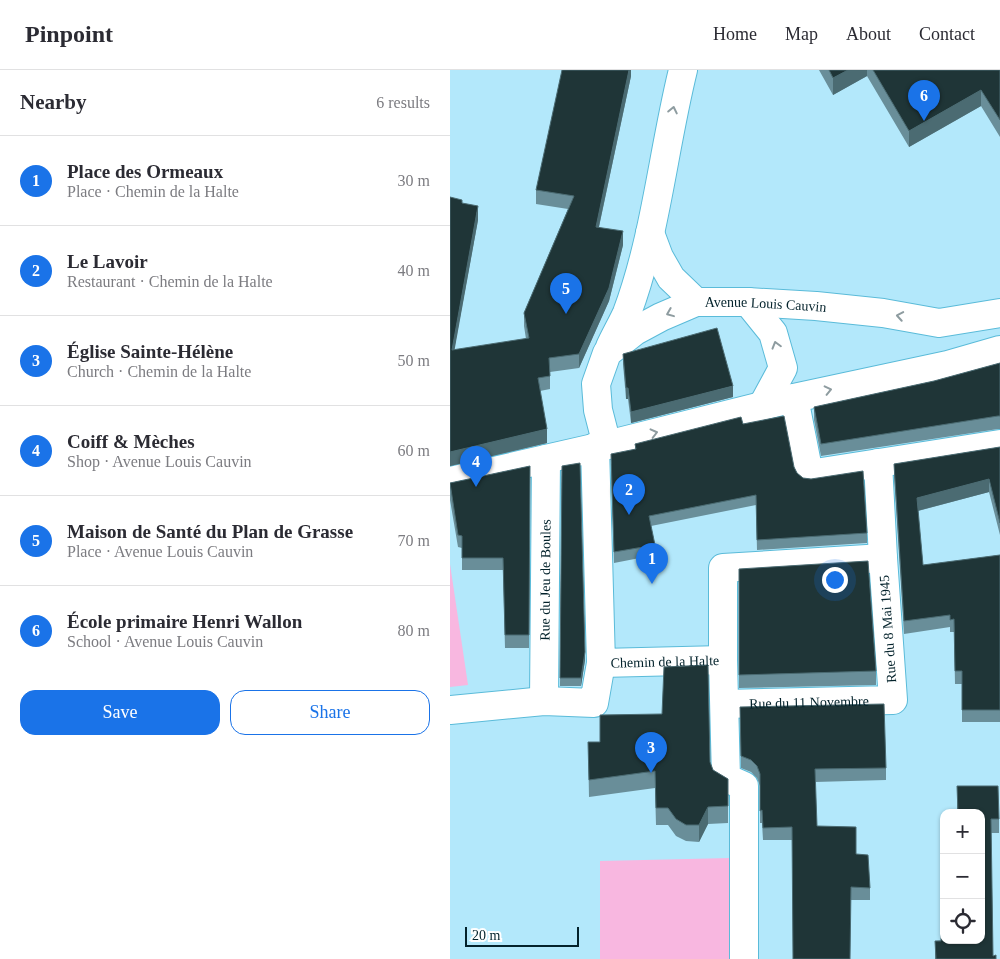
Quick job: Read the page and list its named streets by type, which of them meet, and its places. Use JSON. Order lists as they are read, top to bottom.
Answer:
{
  "streets": {
    "street": [
      "Avenue Louis Cauvin",
      "Rue du Jeu de Boules",
      "Rue du 8 Mai 1945",
      "Chemin de la Halte",
      "Rue du 11 Novembre"
    ]
  },
  "crossings": [
    ["Rue du 8 Mai 1945", "Rue du 11 Novembre"],
    ["Chemin de la Halte", "Rue du 11 Novembre"]
  ],
  "scale_bar": "20 m",
  "page": {
    "header": "Pinpoint",
    "nav": [
      "Home",
      "Map",
      "About",
      "Contact"
    ],
    "heading": ["Nearby", "6 results"],
    "pins": [
      "6",
      "5",
      "4",
      "2",
      "1",
      "3"
    ],
    "list": [
      {
        "mark": "1",
        "name": "Place des Ormeaux",
        "note": "Place · Chemin de la Halte",
        "value": "30 m"
      },
      {
        "mark": "2",
        "name": "Le Lavoir",
        "note": "Restaurant · Chemin de la Halte",
        "value": "40 m"
      },
      {
        "mark": "3",
        "name": "Église Sainte-Hélène",
        "note": "Church · Chemin de la Halte",
        "value": "50 m"
      },
      {
        "mark": "4",
        "name": "Coiff & Mèches",
        "note": "Shop · Avenue Louis Cauvin",
        "value": "60 m"
      },
      {
        "mark": "5",
        "name": "Maison de Santé du Plan de Grasse",
        "note": "Place · Avenue Louis Cauvin",
        "value": "70 m"
      },
      {
        "mark": "6",
        "name": "École primaire Henri Wallon",
        "note": "School · Avenue Louis Cauvin",
        "value": "80 m"
      }
    ],
    "buttons": ["Save", "Share"],
    "map_buttons": ["+", "−"],
    "scale": "20 m"
  }
}
